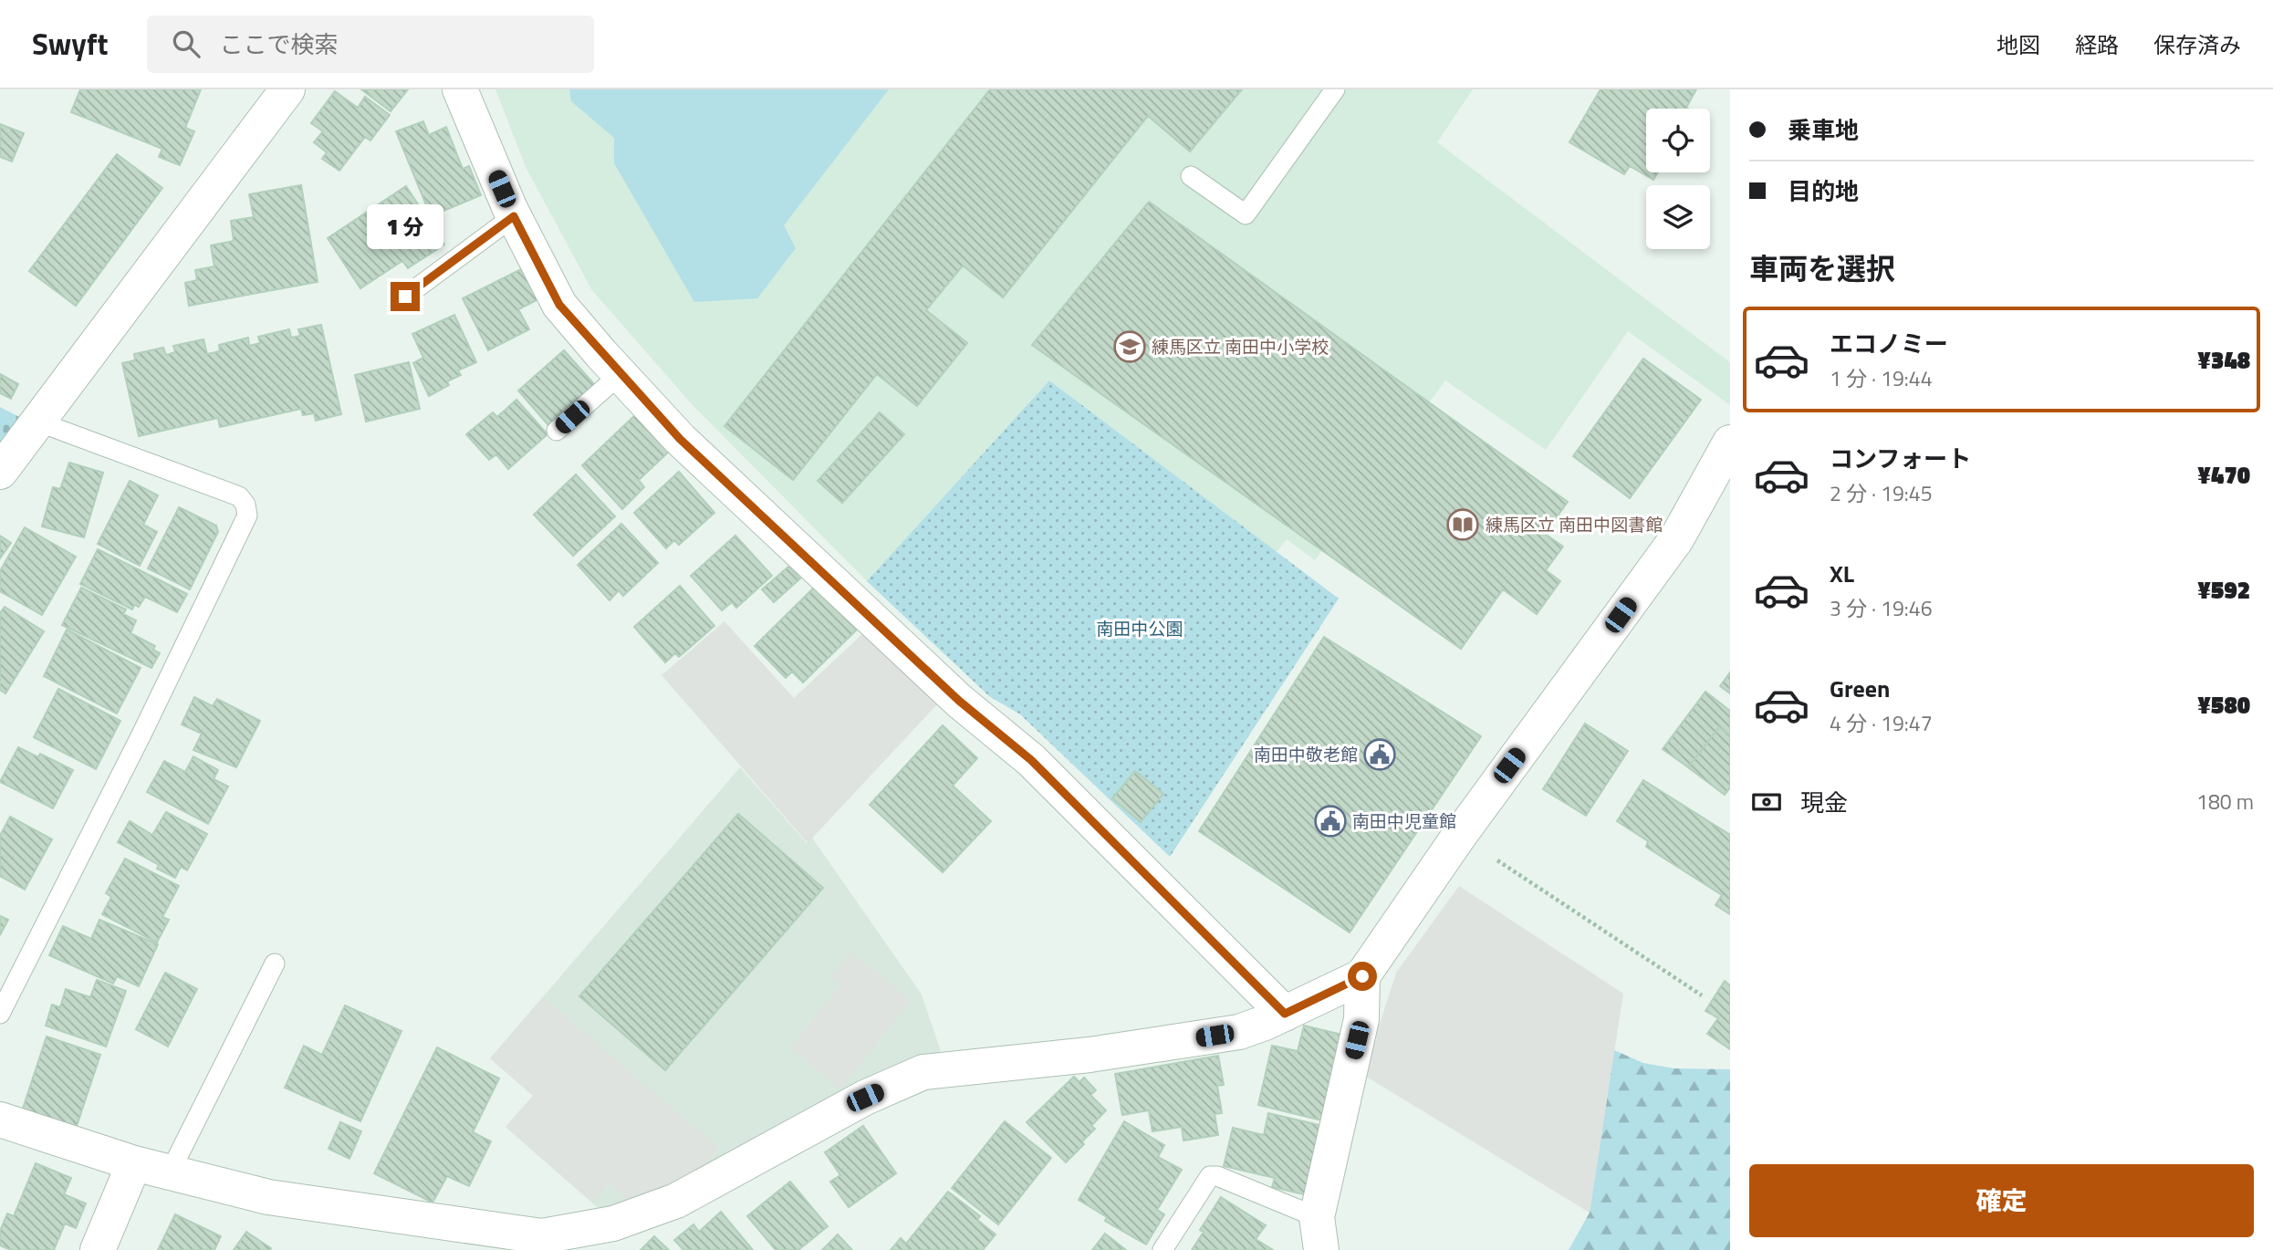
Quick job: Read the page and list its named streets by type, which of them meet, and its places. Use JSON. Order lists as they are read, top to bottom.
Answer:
{
  "parks": ["南田中公園"],
  "places": {
    "school or university": ["練馬区立 南田中小学校"],
    "library": ["練馬区立 南田中図書館"],
    "public building": ["南田中敬老館", "南田中児童館"]
  },
  "page": {
    "header": "Swyft",
    "search": "ここで検索",
    "nav": ["地図", "経路", "保存済み"],
    "banner": ["乗車地", "目的地"],
    "bubble": "1 分",
    "heading": "車両を選択",
    "list": [
      {
        "name": "エコノミー",
        "note": "1 分 · 19:44",
        "value": "¥348"
      },
      {
        "name": "コンフォート",
        "note": "2 分 · 19:45",
        "value": "¥470"
      },
      {
        "name": "XL",
        "note": "3 分 · 19:46",
        "value": "¥592"
      },
      {
        "name": "Green",
        "note": "4 分 · 19:47",
        "value": "¥580"
      }
    ],
    "pay": ["現金", "180 m"],
    "buttons": "確定"
  }
}
